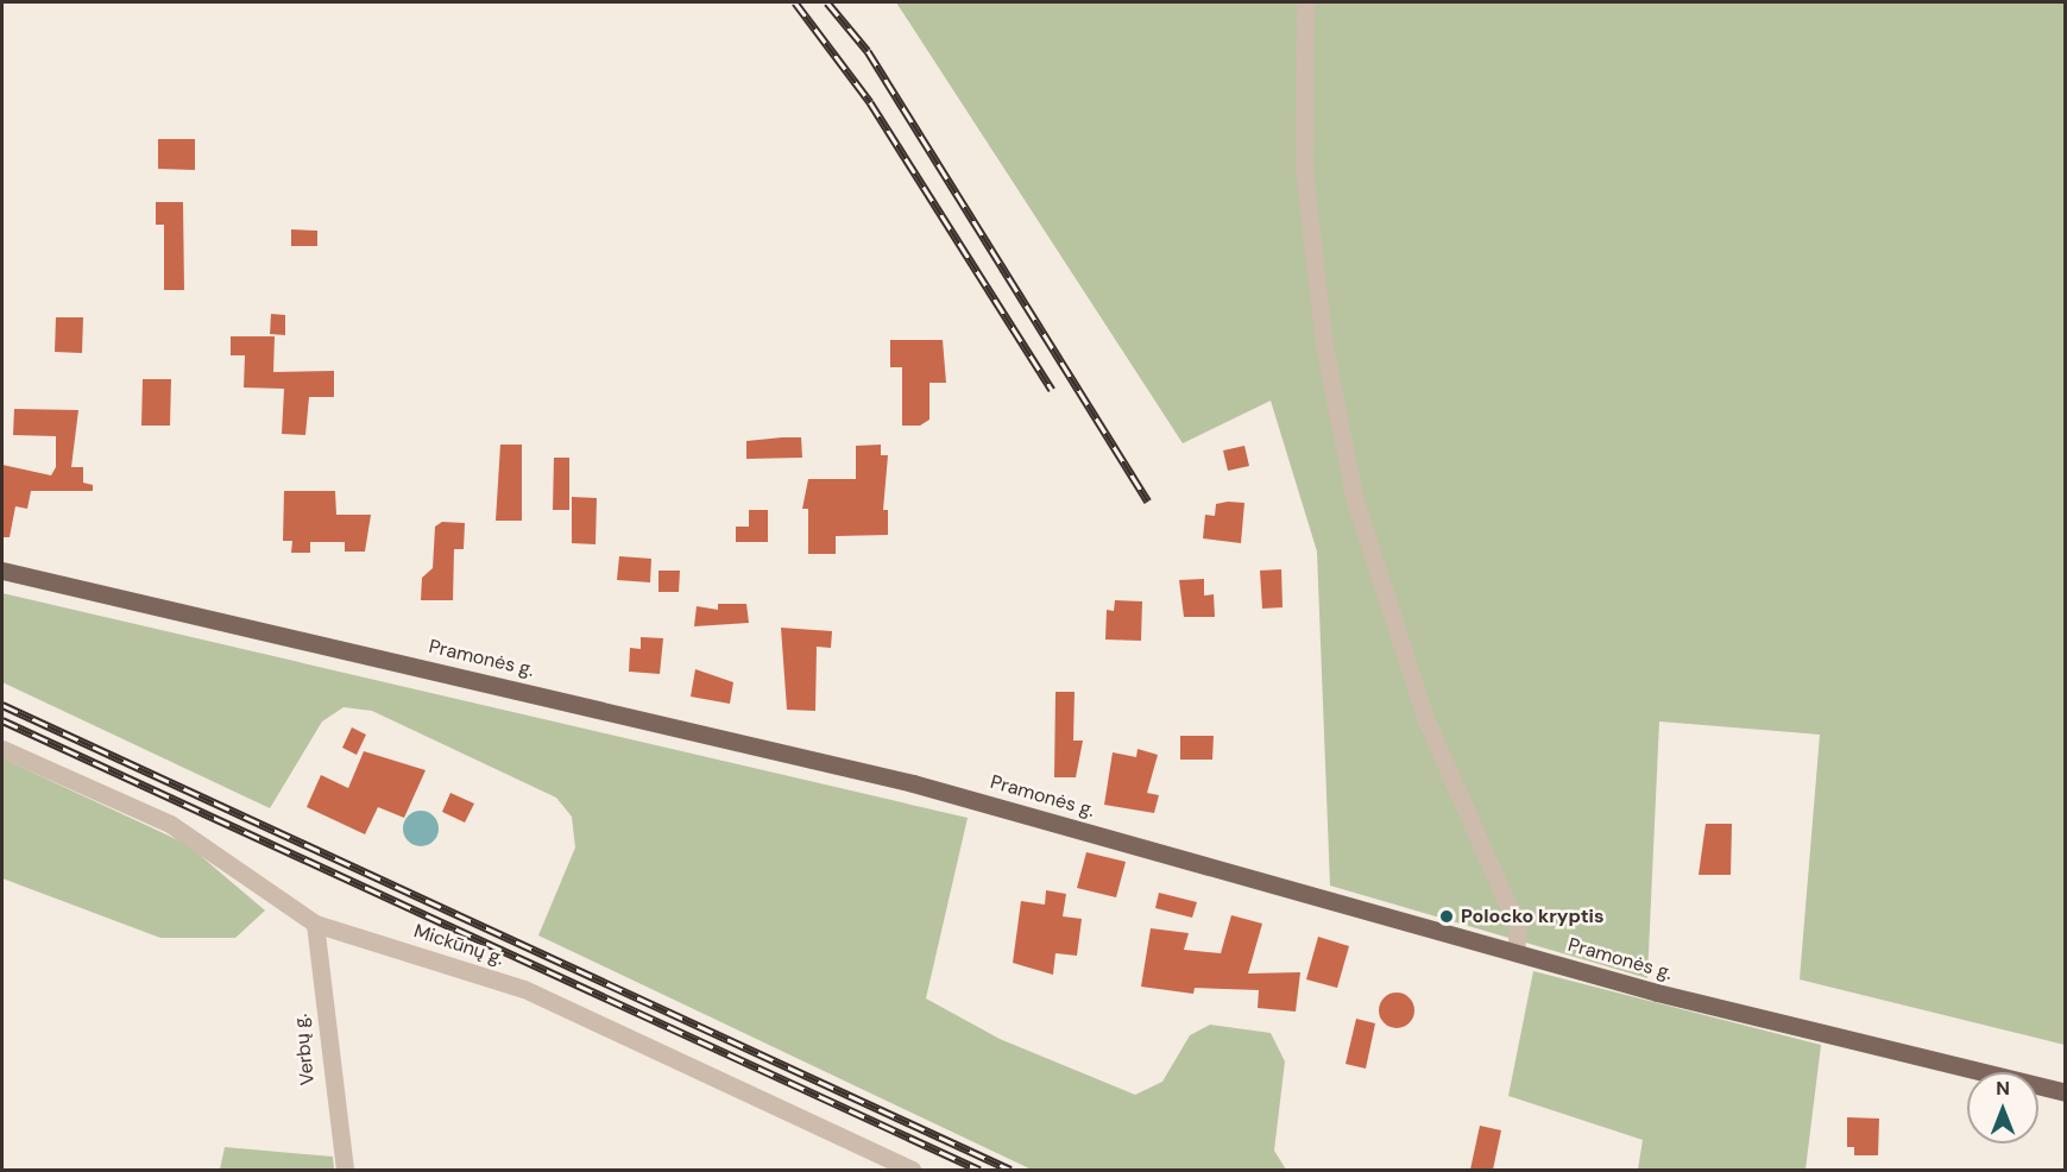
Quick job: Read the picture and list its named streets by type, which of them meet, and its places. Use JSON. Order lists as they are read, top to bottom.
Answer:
{
  "streets": {
    "main road": ["Pramonės g."],
    "street": ["Mickūnų g.", "Verbų g."]
  },
  "crossings": [
    ["Mickūnų g.", "Verbų g."]
  ],
  "places": ["Polocko kryptis"],
  "north": "top"
}
